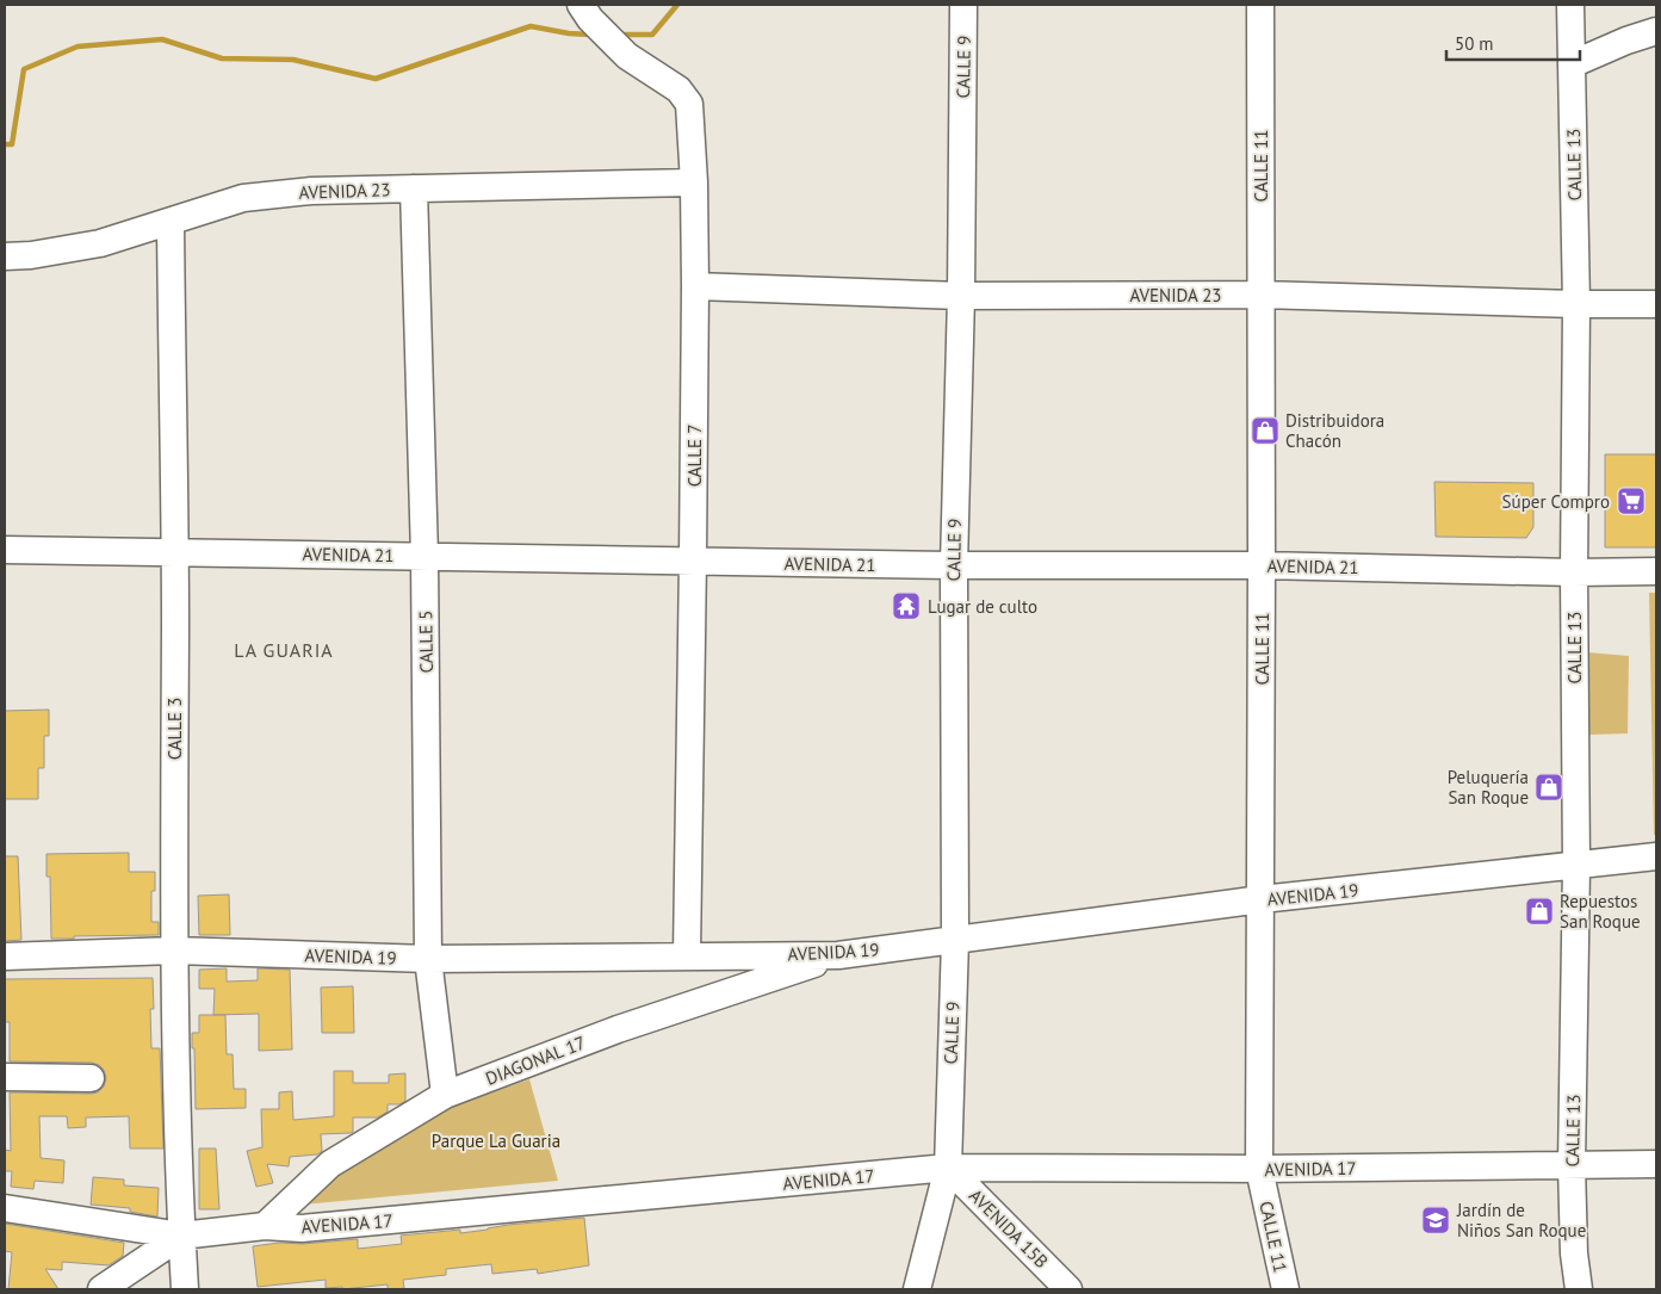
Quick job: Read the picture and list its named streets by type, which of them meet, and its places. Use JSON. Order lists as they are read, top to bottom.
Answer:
{
  "streets": {
    "street": [
      "CALLE 9",
      "CALLE 13",
      "CALLE 11",
      "AVENIDA 23",
      "CALLE 7",
      "AVENIDA 21",
      "CALLE 5",
      "CALLE 3",
      "AVENIDA 19",
      "DIAGONAL 17",
      "AVENIDA 17",
      "AVENIDA 15B"
    ]
  },
  "crossings": [
    ["CALLE 9", "AVENIDA 23"],
    ["CALLE 9", "AVENIDA 21"],
    ["CALLE 9", "AVENIDA 19"],
    ["CALLE 9", "AVENIDA 17"],
    ["CALLE 9", "AVENIDA 15B"],
    ["CALLE 13", "AVENIDA 23"],
    ["CALLE 13", "AVENIDA 21"],
    ["CALLE 13", "AVENIDA 19"],
    ["CALLE 13", "AVENIDA 17"],
    ["CALLE 11", "AVENIDA 23"],
    ["CALLE 11", "AVENIDA 21"],
    ["CALLE 11", "AVENIDA 19"],
    ["CALLE 11", "AVENIDA 17"],
    ["AVENIDA 23", "CALLE 7"],
    ["AVENIDA 23", "CALLE 5"],
    ["AVENIDA 23", "CALLE 3"],
    ["CALLE 7", "AVENIDA 21"],
    ["CALLE 7", "AVENIDA 19"],
    ["AVENIDA 21", "CALLE 5"],
    ["AVENIDA 21", "CALLE 3"],
    ["CALLE 5", "AVENIDA 19"],
    ["CALLE 5", "DIAGONAL 17"],
    ["CALLE 3", "AVENIDA 19"],
    ["CALLE 3", "AVENIDA 17"],
    ["AVENIDA 19", "DIAGONAL 17"],
    ["DIAGONAL 17", "AVENIDA 17"],
    ["AVENIDA 17", "AVENIDA 15B"]
  ],
  "districts": ["LA GUARIA"],
  "parks": ["Parque La Guaria"],
  "places": {
    "shop": ["Distribuidora Chacón", "Peluquería San Roque", "Repuestos San Roque"],
    "supermarket": ["Súper Compro"],
    "temple": ["Lugar de culto"],
    "school or university": ["Jardín de Niños San Roque"]
  },
  "scale_bar": "50 m"
}
